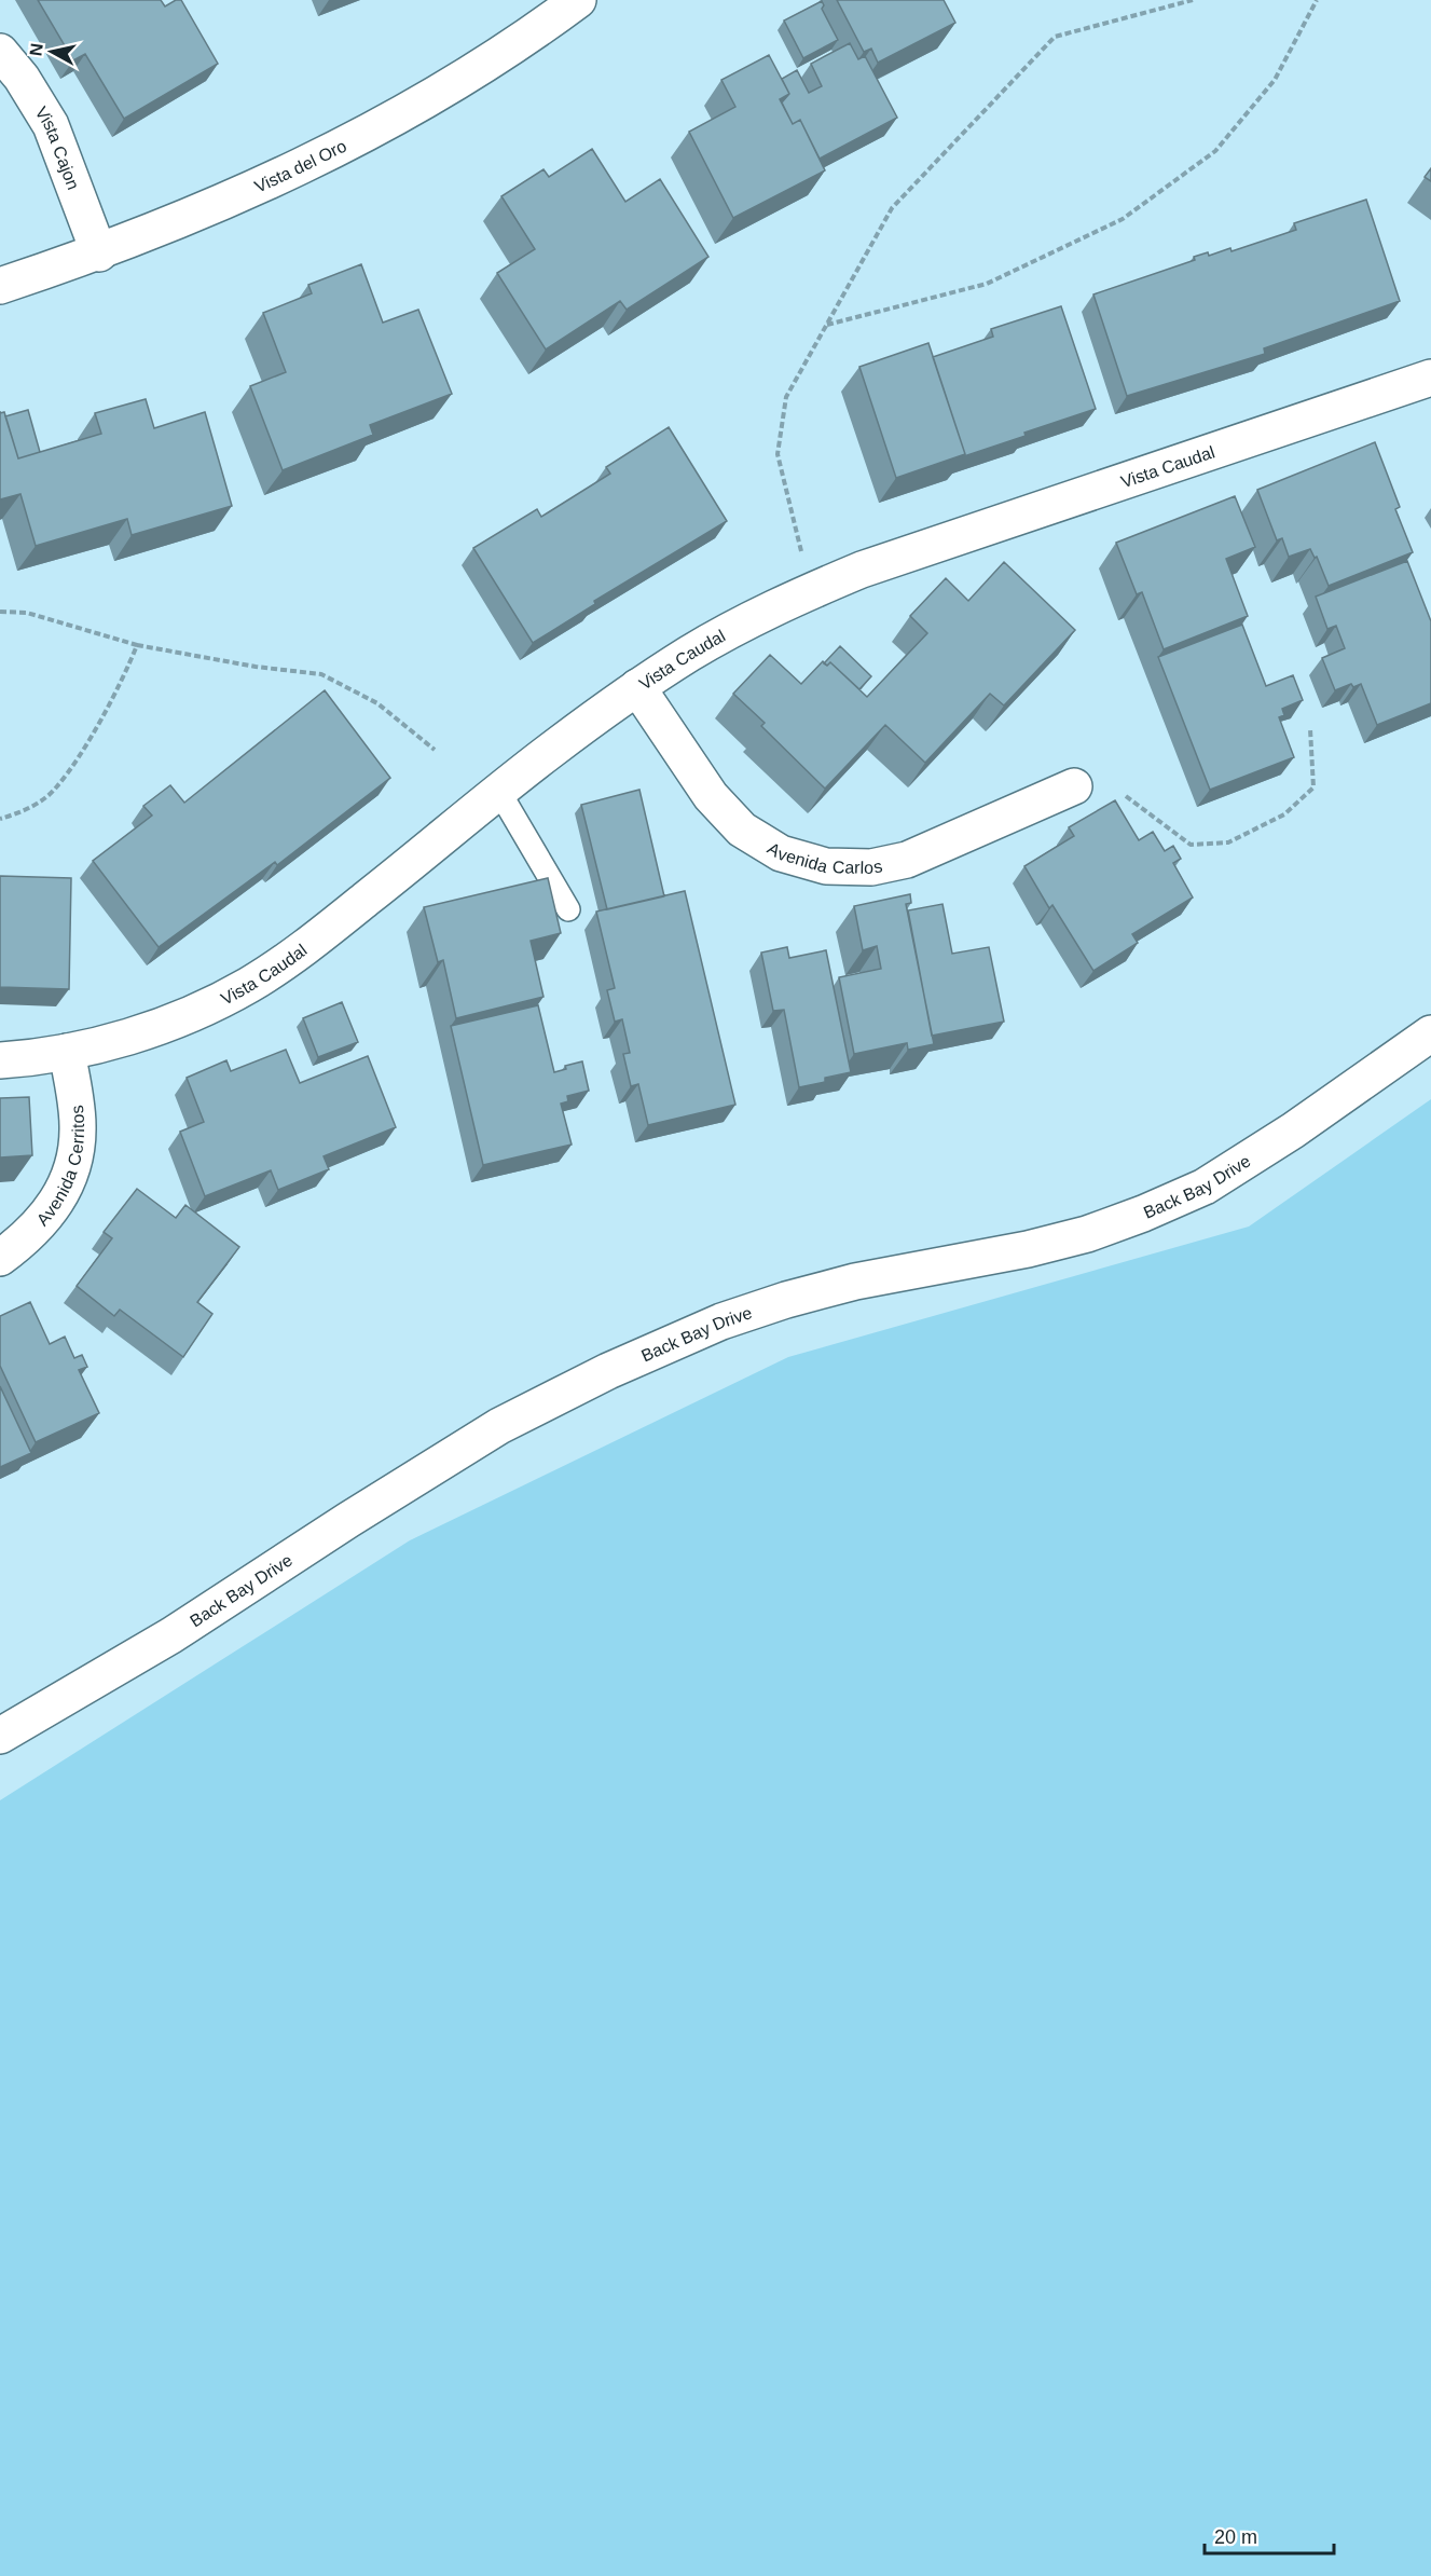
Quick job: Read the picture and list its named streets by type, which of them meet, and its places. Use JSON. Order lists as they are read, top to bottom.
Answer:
{
  "streets": {
    "street": [
      "Vista Cajon",
      "Vista del Oro",
      "Vista Caudal",
      "Avenida Carlos",
      "Avenida Cerritos",
      "Back Bay Drive"
    ]
  },
  "crossings": [
    ["Vista Cajon", "Vista del Oro"],
    ["Vista Caudal", "Avenida Carlos"],
    ["Vista Caudal", "Avenida Cerritos"]
  ],
  "scale_bar": "20 m",
  "north": "left"
}
